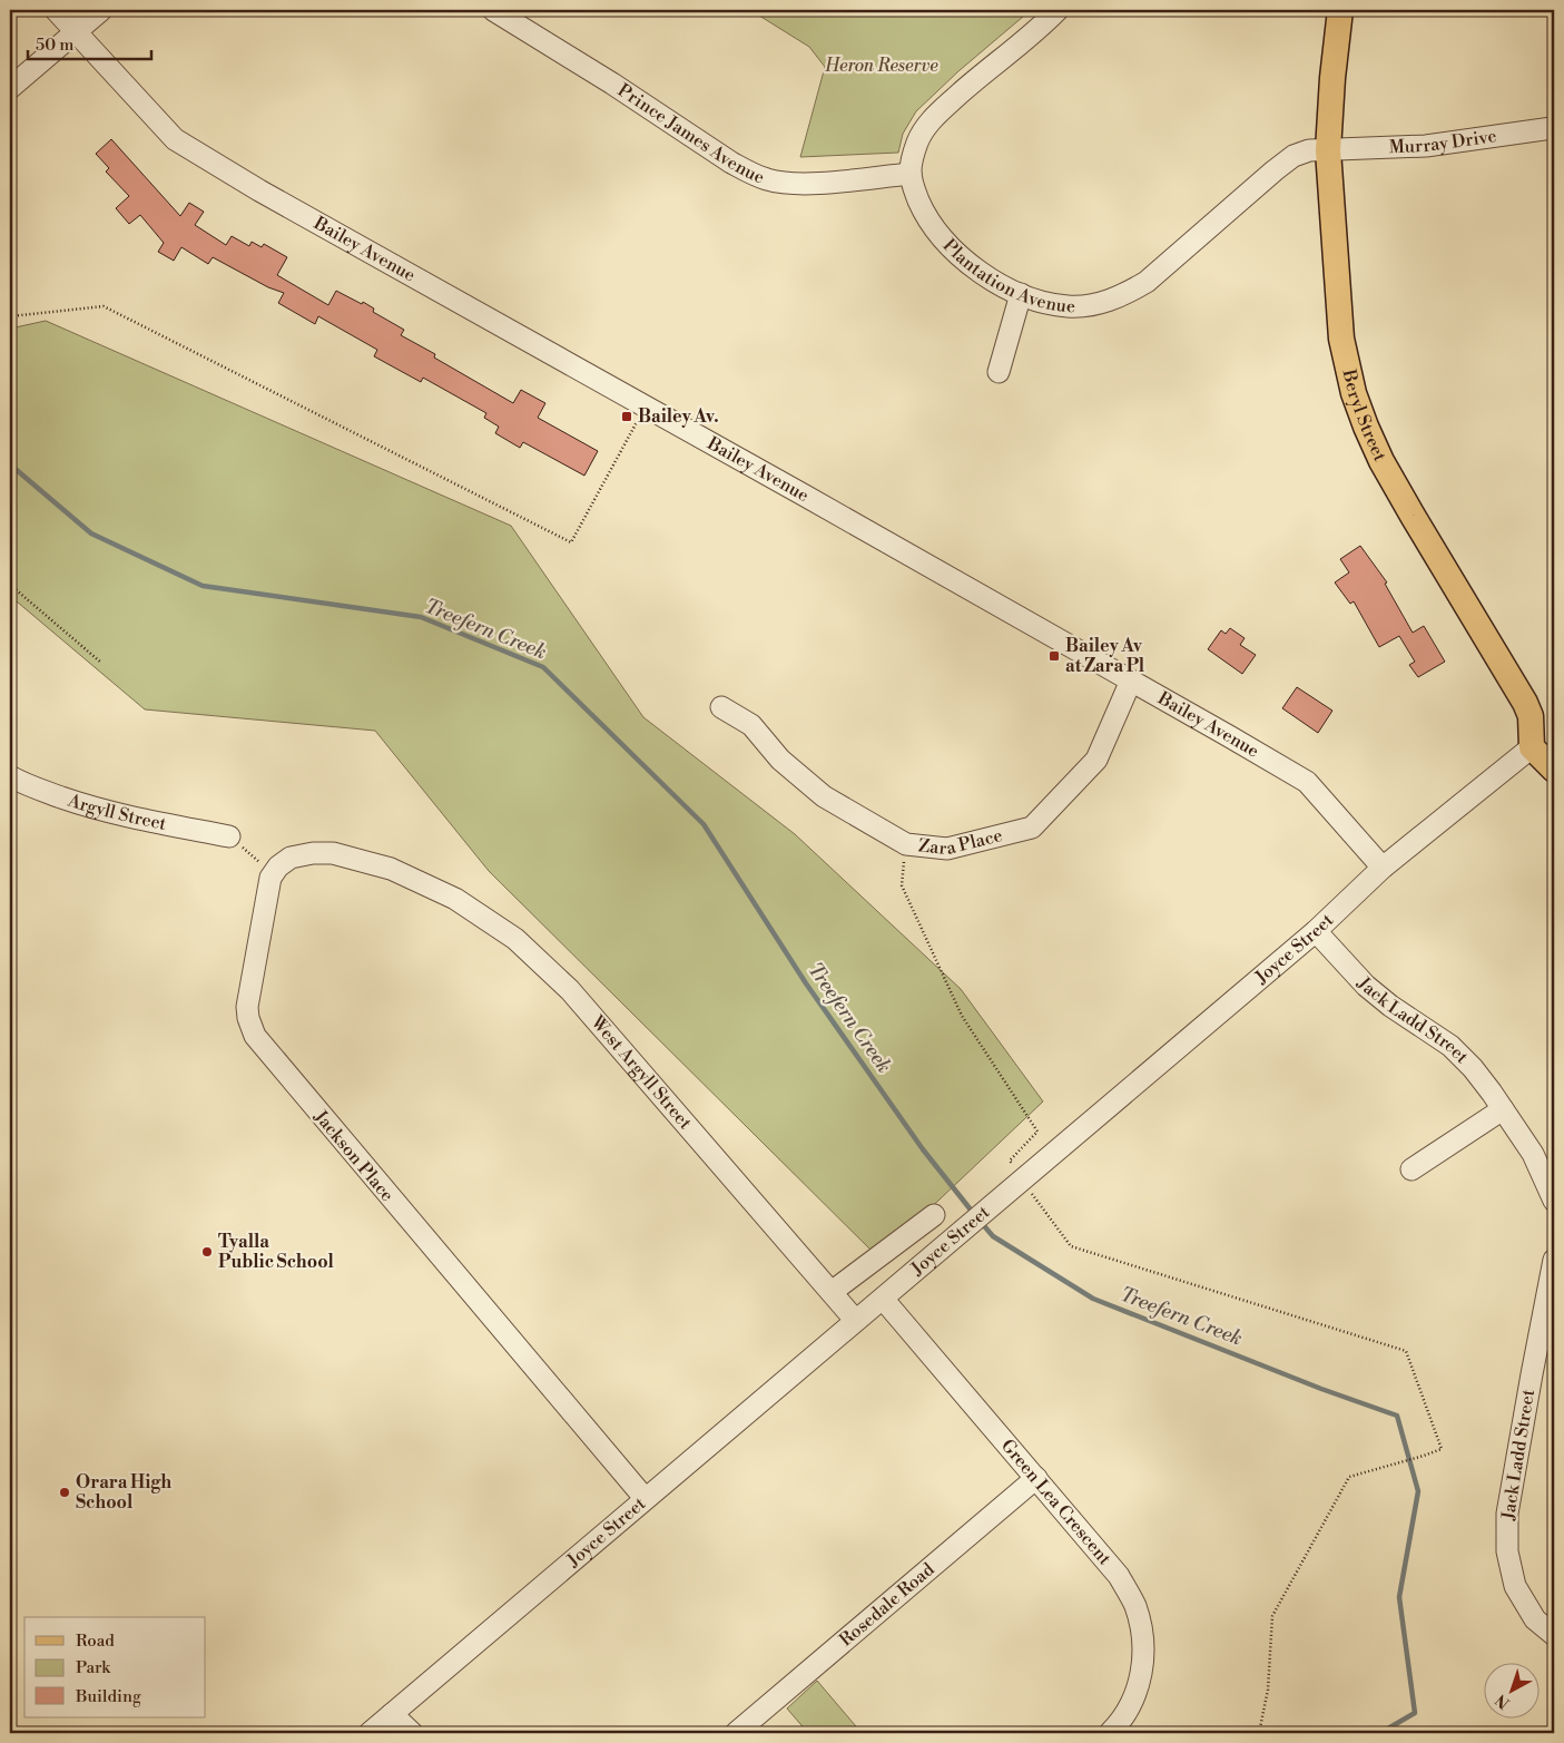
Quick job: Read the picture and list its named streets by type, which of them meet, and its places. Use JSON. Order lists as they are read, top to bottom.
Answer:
{
  "streets": {
    "main road": ["Beryl Street"],
    "street": [
      "Prince James Avenue",
      "Murray Drive",
      "Bailey Avenue",
      "Plantation Avenue",
      "Argyll Street",
      "Zara Place",
      "Joyce Street",
      "Jack Ladd Street",
      "West Argyll Street",
      "Jackson Place",
      "Green Lea Crescent",
      "Rosedale Road"
    ]
  },
  "crossings": [
    ["Prince James Avenue", "Plantation Avenue"],
    ["Murray Drive", "Plantation Avenue"],
    ["Murray Drive", "Beryl Street"],
    ["Bailey Avenue", "Zara Place"],
    ["Bailey Avenue", "Joyce Street"],
    ["Plantation Avenue", "Beryl Street"],
    ["Beryl Street", "Joyce Street"],
    ["Joyce Street", "Jack Ladd Street"],
    ["Joyce Street", "West Argyll Street"],
    ["Joyce Street", "Jackson Place"],
    ["Joyce Street", "Green Lea Crescent"],
    ["West Argyll Street", "Jackson Place"],
    ["Green Lea Crescent", "Rosedale Road"]
  ],
  "water": ["Treefern Creek"],
  "parks": ["Heron Reserve"],
  "places": {
    "transit": ["Bailey Av.", "Bailey Av at Zara Pl"],
    "other": ["Tyalla Public School", "Orara High School"]
  },
  "legend": ["Road", "Park", "Building"],
  "scale_bar": "50 m",
  "north": "bottom left"
}
